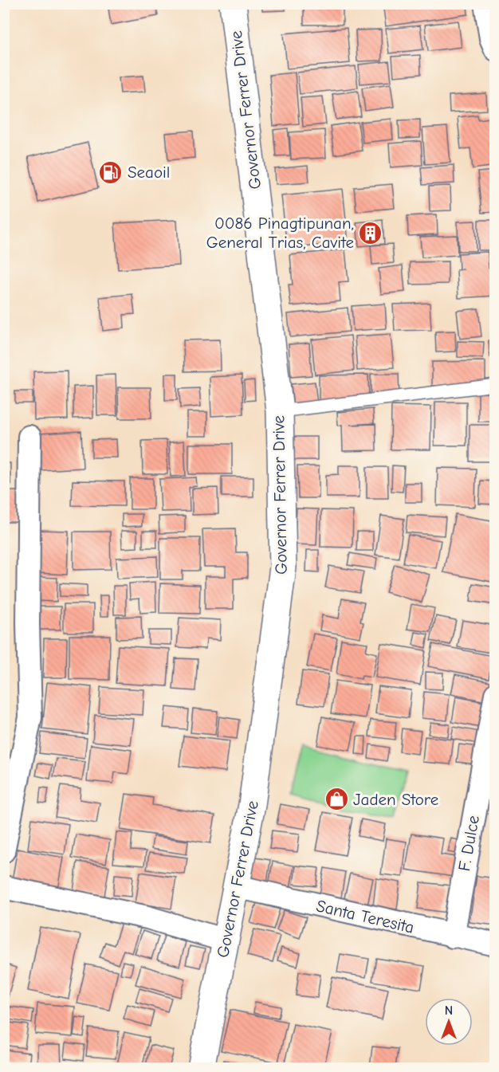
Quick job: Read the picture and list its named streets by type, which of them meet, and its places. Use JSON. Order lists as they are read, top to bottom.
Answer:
{
  "streets": {
    "main road": ["Governor Ferrer Drive"],
    "street": ["F. Dulce", "Santa Teresita"]
  },
  "crossings": [
    ["Governor Ferrer Drive", "Santa Teresita"],
    ["F. Dulce", "Santa Teresita"]
  ],
  "places": {
    "fuel station": ["Seaoil"],
    "building": ["0086 Pinagtipunan, General Trias, Cavite"],
    "shop": ["Jaden Store"]
  },
  "north": "top"
}
